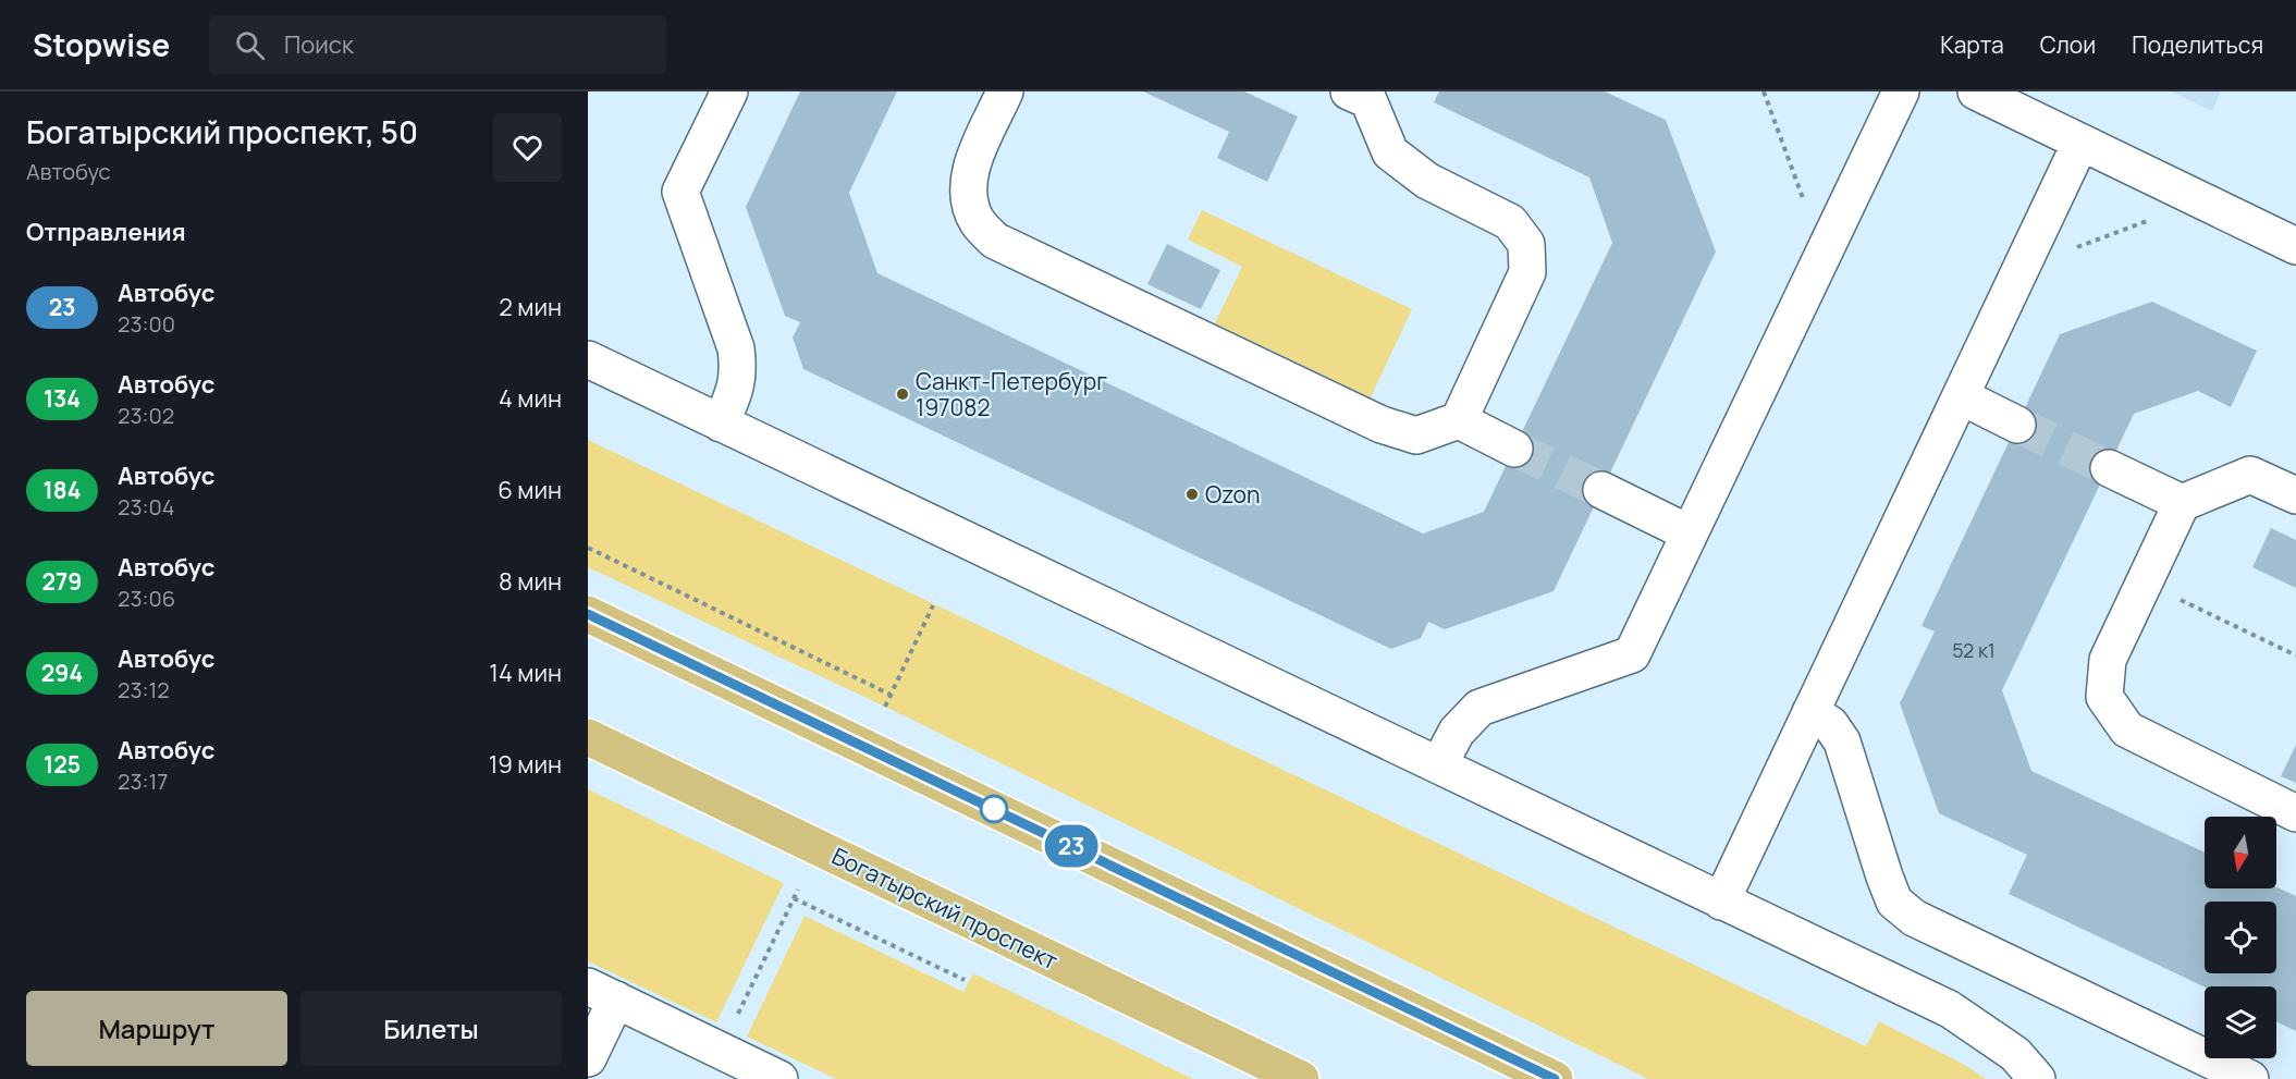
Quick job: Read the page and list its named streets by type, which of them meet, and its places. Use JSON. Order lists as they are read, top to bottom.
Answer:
{
  "streets": {
    "main road": ["Богатырский проспект"]
  },
  "places": ["Санкт-Петербург 197082", "Ozon"],
  "lines": ["bus line 23"],
  "house_numbers": ["52 к1"],
  "north": "bottom",
  "page": {
    "header": "Stopwise",
    "search": "Поиск",
    "nav": ["Карта", "Слои", "Поделиться"],
    "heading": [
      ["Богатырский проспект, 50", "Автобус"],
      "Отправления"
    ],
    "on_map": "23",
    "list": [
      {
        "mark": "23",
        "name": "Автобус",
        "note": "23:00",
        "value": "2 мин"
      },
      {
        "mark": "134",
        "name": "Автобус",
        "note": "23:02",
        "value": "4 мин"
      },
      {
        "mark": "184",
        "name": "Автобус",
        "note": "23:04",
        "value": "6 мин"
      },
      {
        "mark": "279",
        "name": "Автобус",
        "note": "23:06",
        "value": "8 мин"
      },
      {
        "mark": "294",
        "name": "Автобус",
        "note": "23:12",
        "value": "14 мин"
      },
      {
        "mark": "125",
        "name": "Автобус",
        "note": "23:17",
        "value": "19 мин"
      }
    ],
    "buttons": ["Маршрут", "Билеты"]
  }
}
